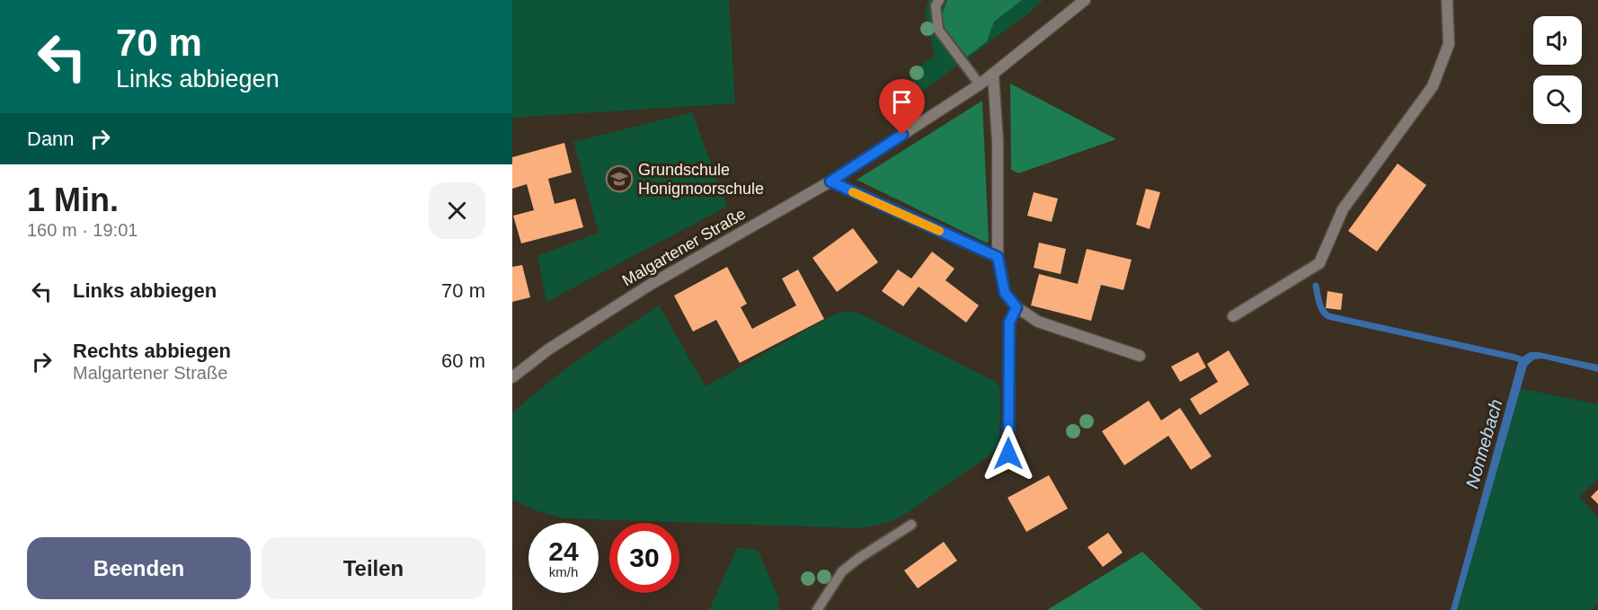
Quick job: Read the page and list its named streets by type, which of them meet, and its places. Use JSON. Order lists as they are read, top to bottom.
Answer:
{
  "streets": {
    "street": ["Malgartener Straße"]
  },
  "water": ["Nonnebach"],
  "places": {
    "school or university": ["Grundschule Honigmoorschule"]
  },
  "page": {
    "turn": ["70 m", "Links abbiegen"],
    "then": "Dann",
    "heading": ["1 Min.", "160 m · 19:01"],
    "list": [
      {
        "name": "Links abbiegen",
        "value": "70 m"
      },
      {
        "name": "Rechts abbiegen",
        "note": "Malgartener Straße",
        "value": "60 m"
      }
    ],
    "speed": "24 km/h",
    "limit": "30",
    "buttons": ["Beenden", "Teilen"]
  }
}
